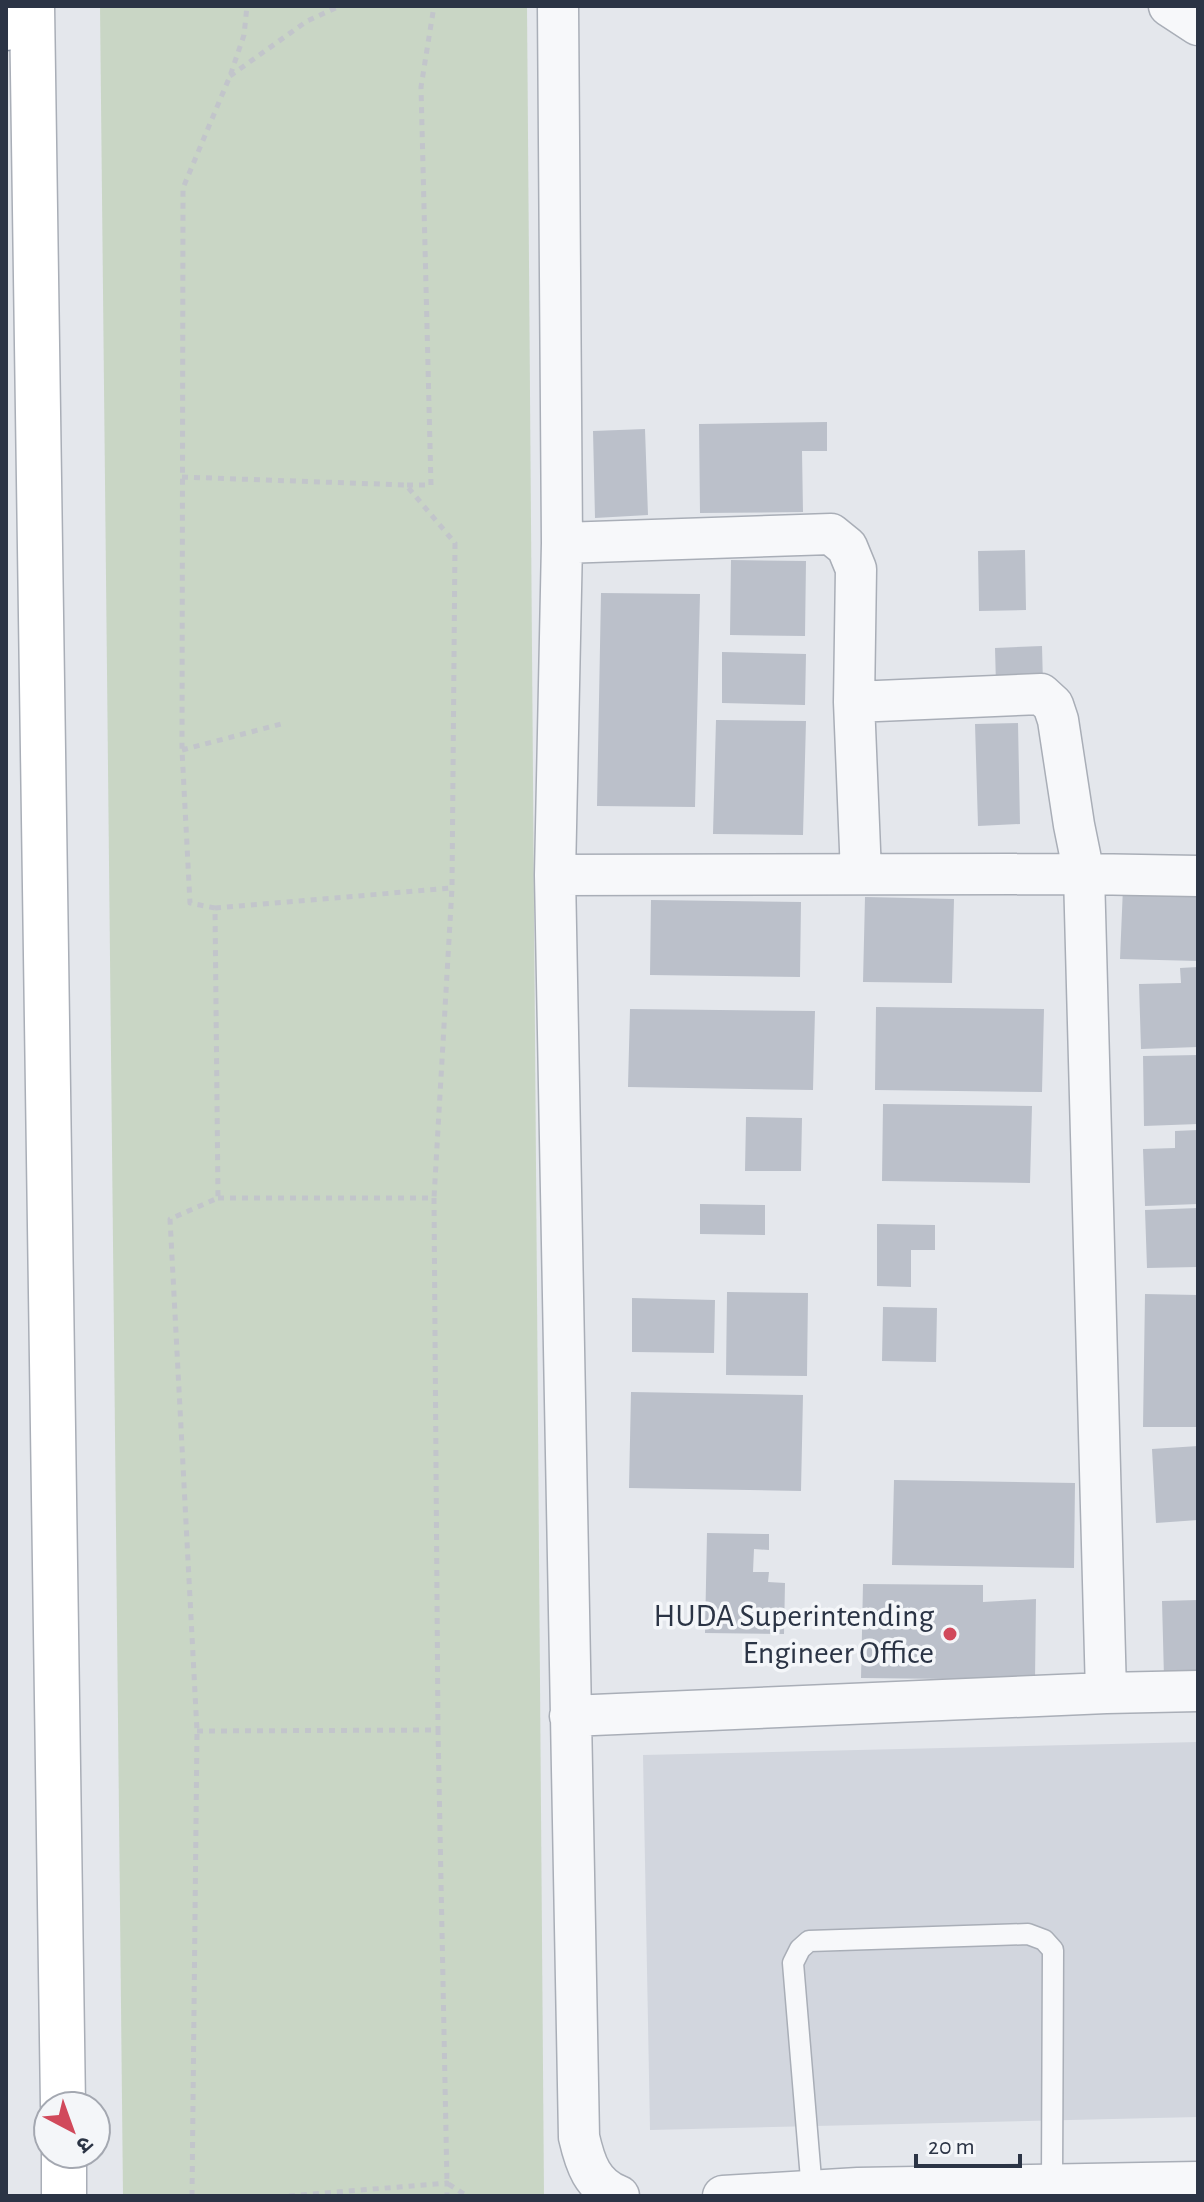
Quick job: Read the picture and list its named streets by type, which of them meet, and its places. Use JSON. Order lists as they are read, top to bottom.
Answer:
{
  "places": ["HUDA Superintending Engineer Office"],
  "scale_bar": "20 m",
  "north": "bottom right"
}
